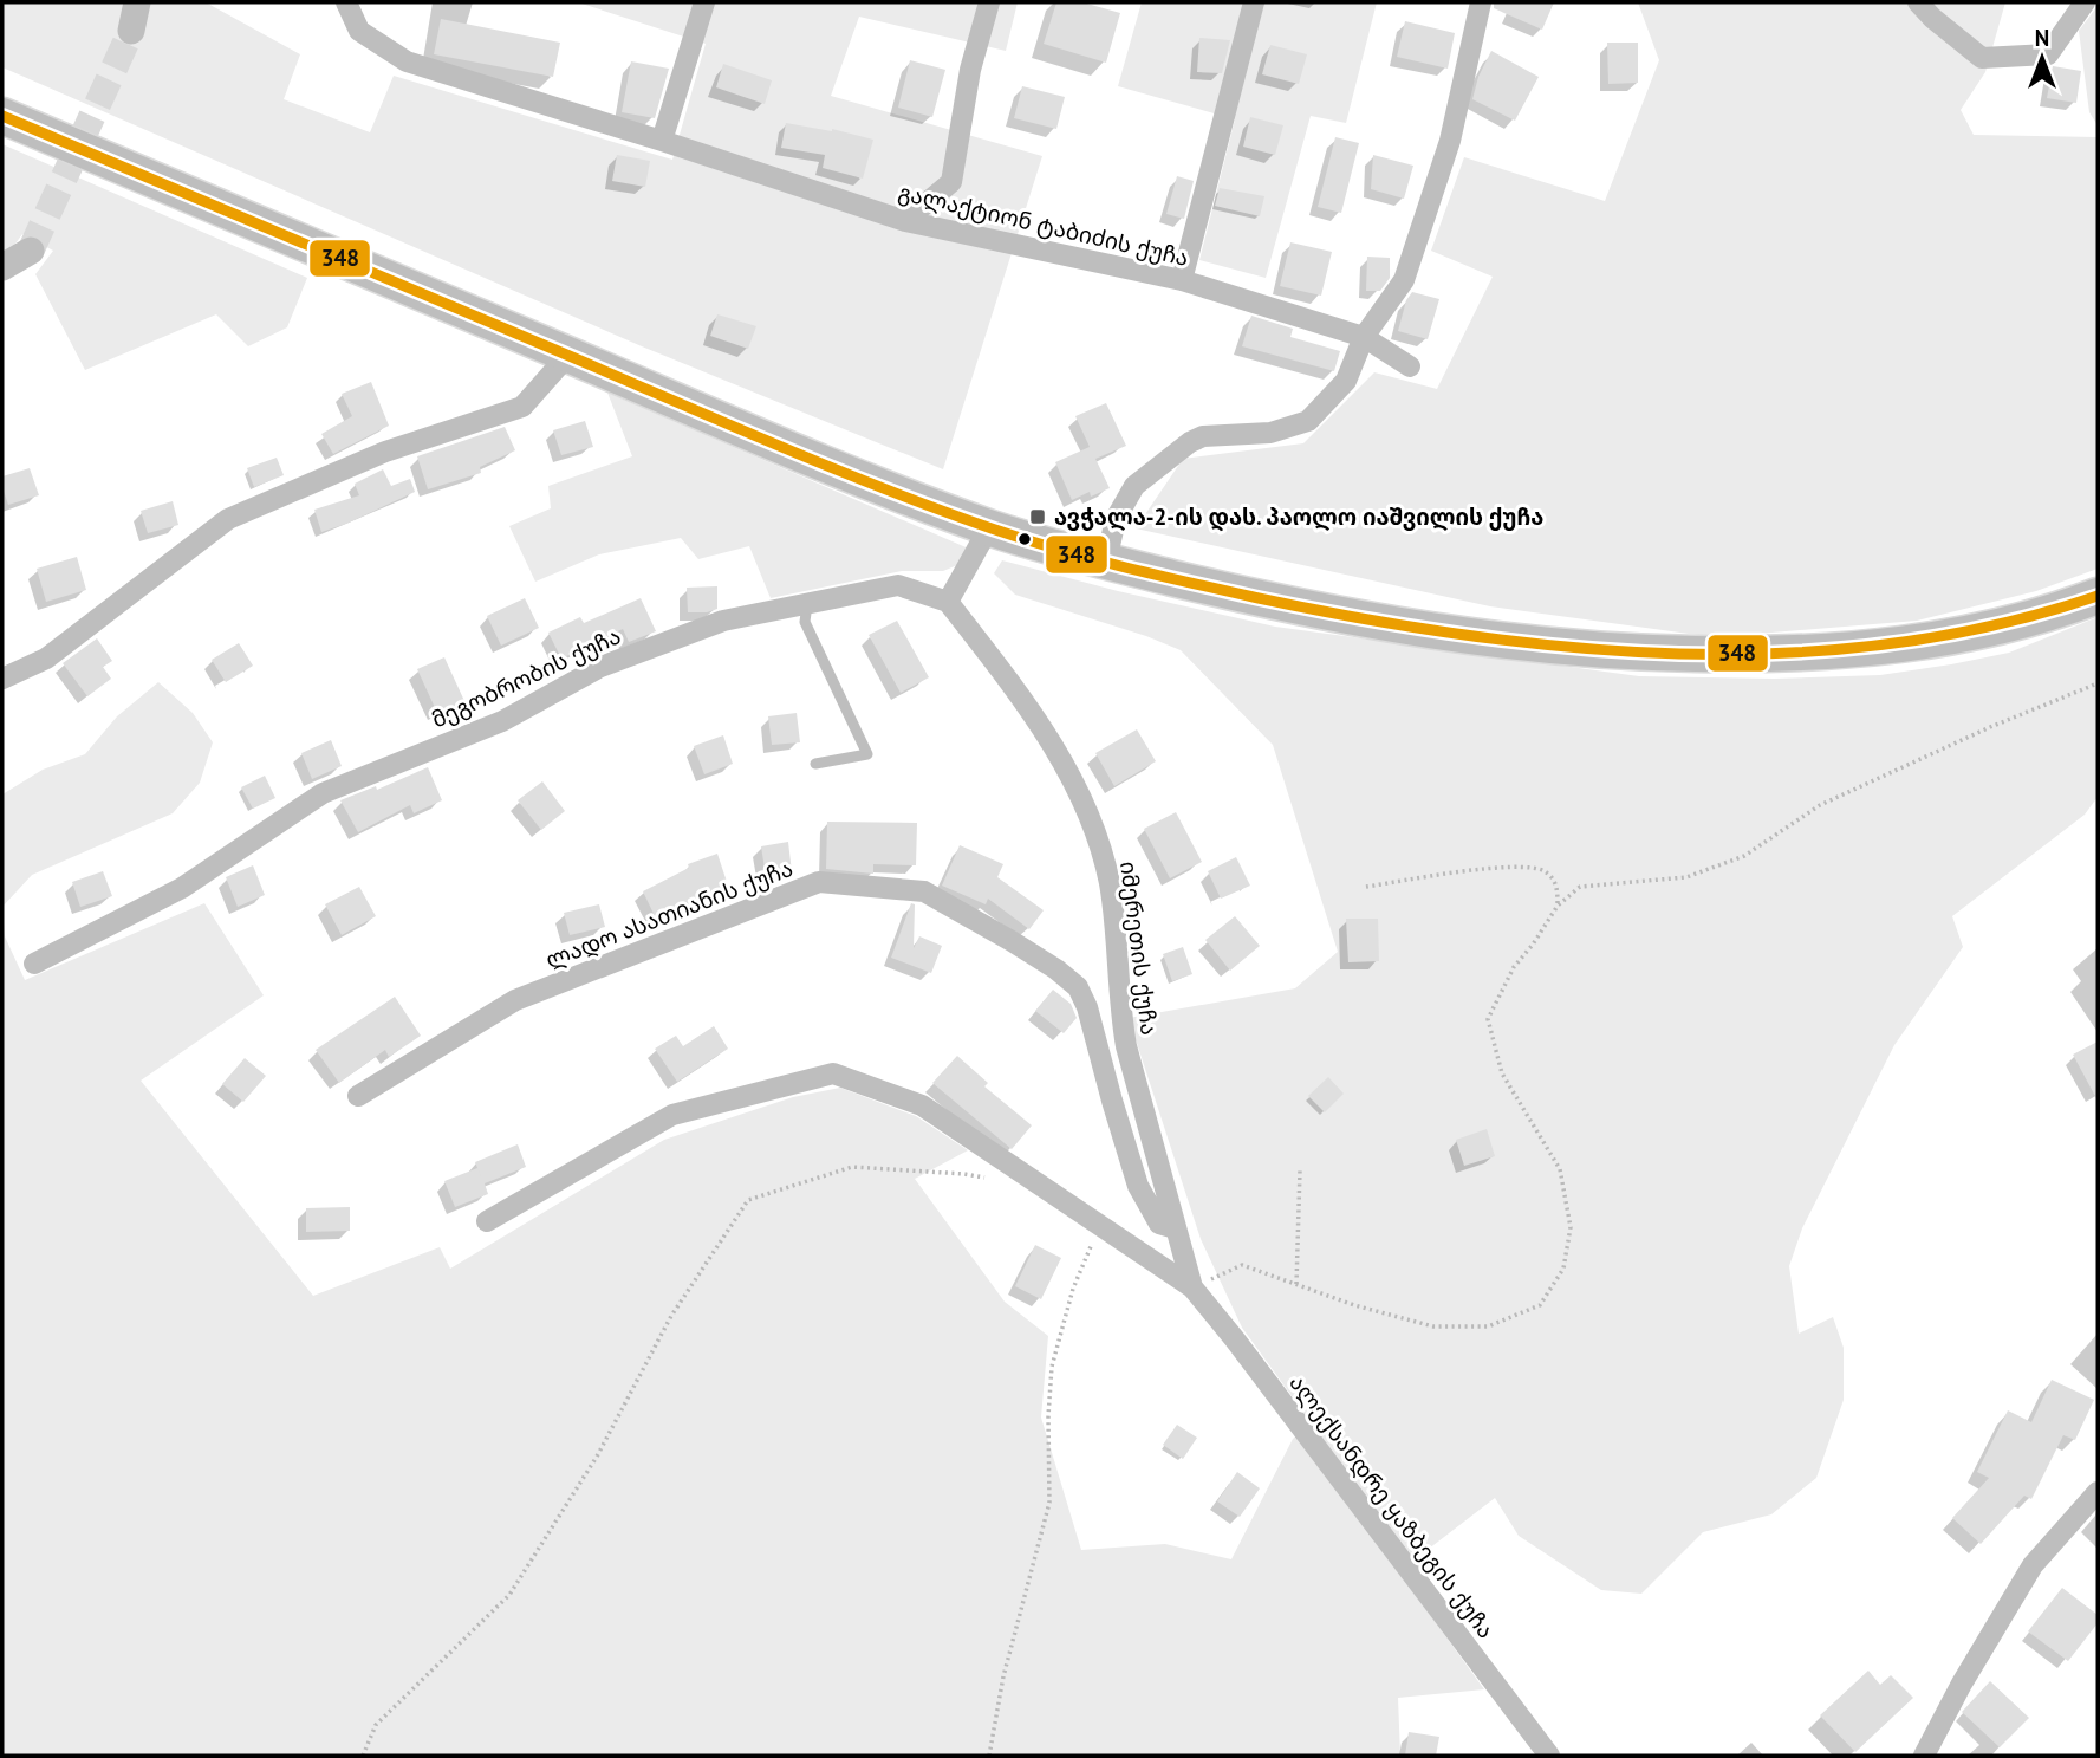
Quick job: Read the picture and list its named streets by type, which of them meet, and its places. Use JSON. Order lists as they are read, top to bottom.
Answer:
{
  "streets": {
    "street": [
      "გალაქტიონ ტაბიძის ქუჩა",
      "მეგობრობის ქუჩა",
      "ლადო ასათიანის ქუჩა",
      "იმერეთის ქუჩა",
      "ალექსანდრე ყაზბეგის ქუჩა"
    ]
  },
  "crossings": [
    ["მეგობრობის ქუჩა", "იმერეთის ქუჩა"],
    ["ლადო ასათიანის ქუჩა", "იმერეთის ქუჩა"],
    ["იმერეთის ქუჩა", "ალექსანდრე ყაზბეგის ქუჩა"]
  ],
  "places": {
    "transit": ["ავჭალა-2-ის დას. პაოლო იაშვილის ქუჩა"]
  },
  "lines": ["transit line 348"],
  "north": "top"
}
